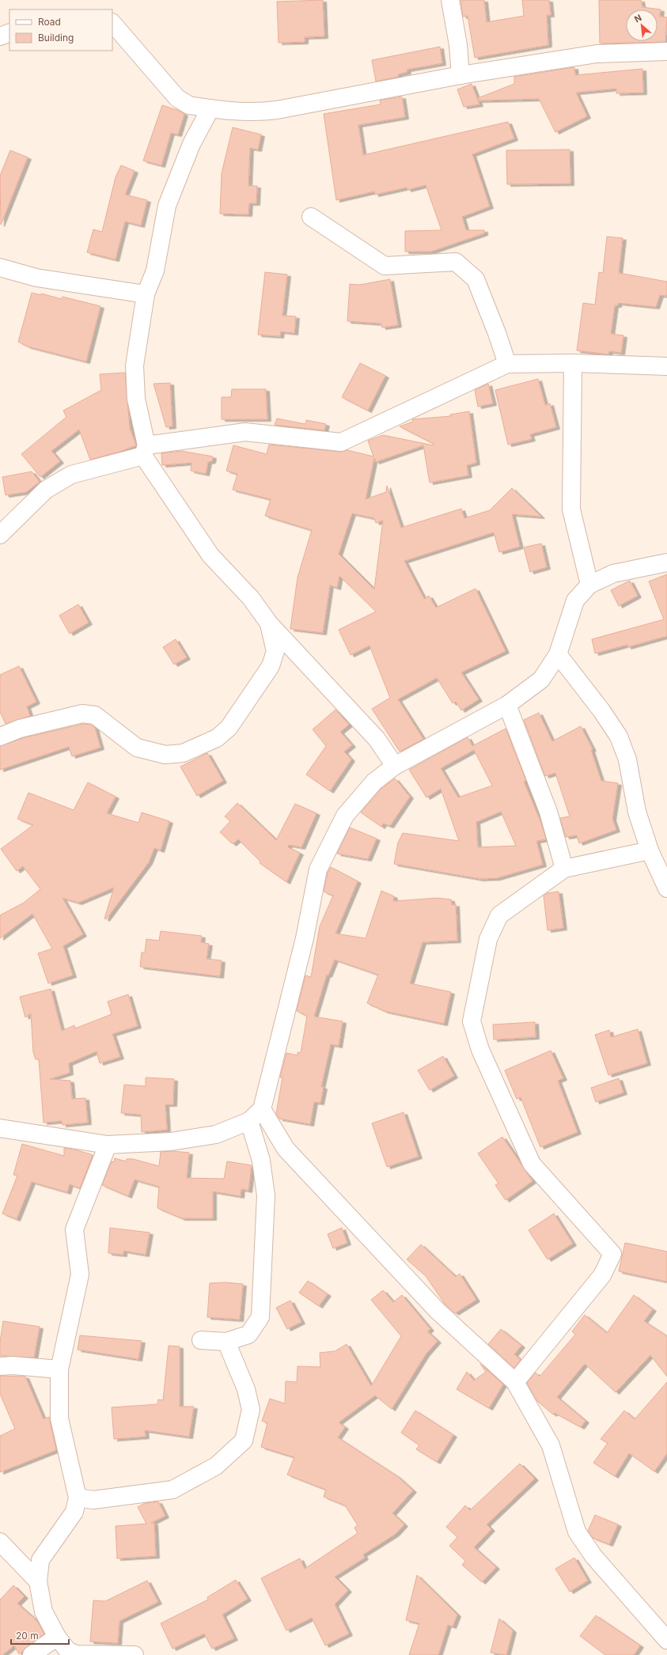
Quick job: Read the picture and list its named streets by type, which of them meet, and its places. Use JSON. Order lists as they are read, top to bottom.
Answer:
{
  "legend": ["Road", "Building"],
  "scale_bar": "20 m",
  "north": "top left"
}
